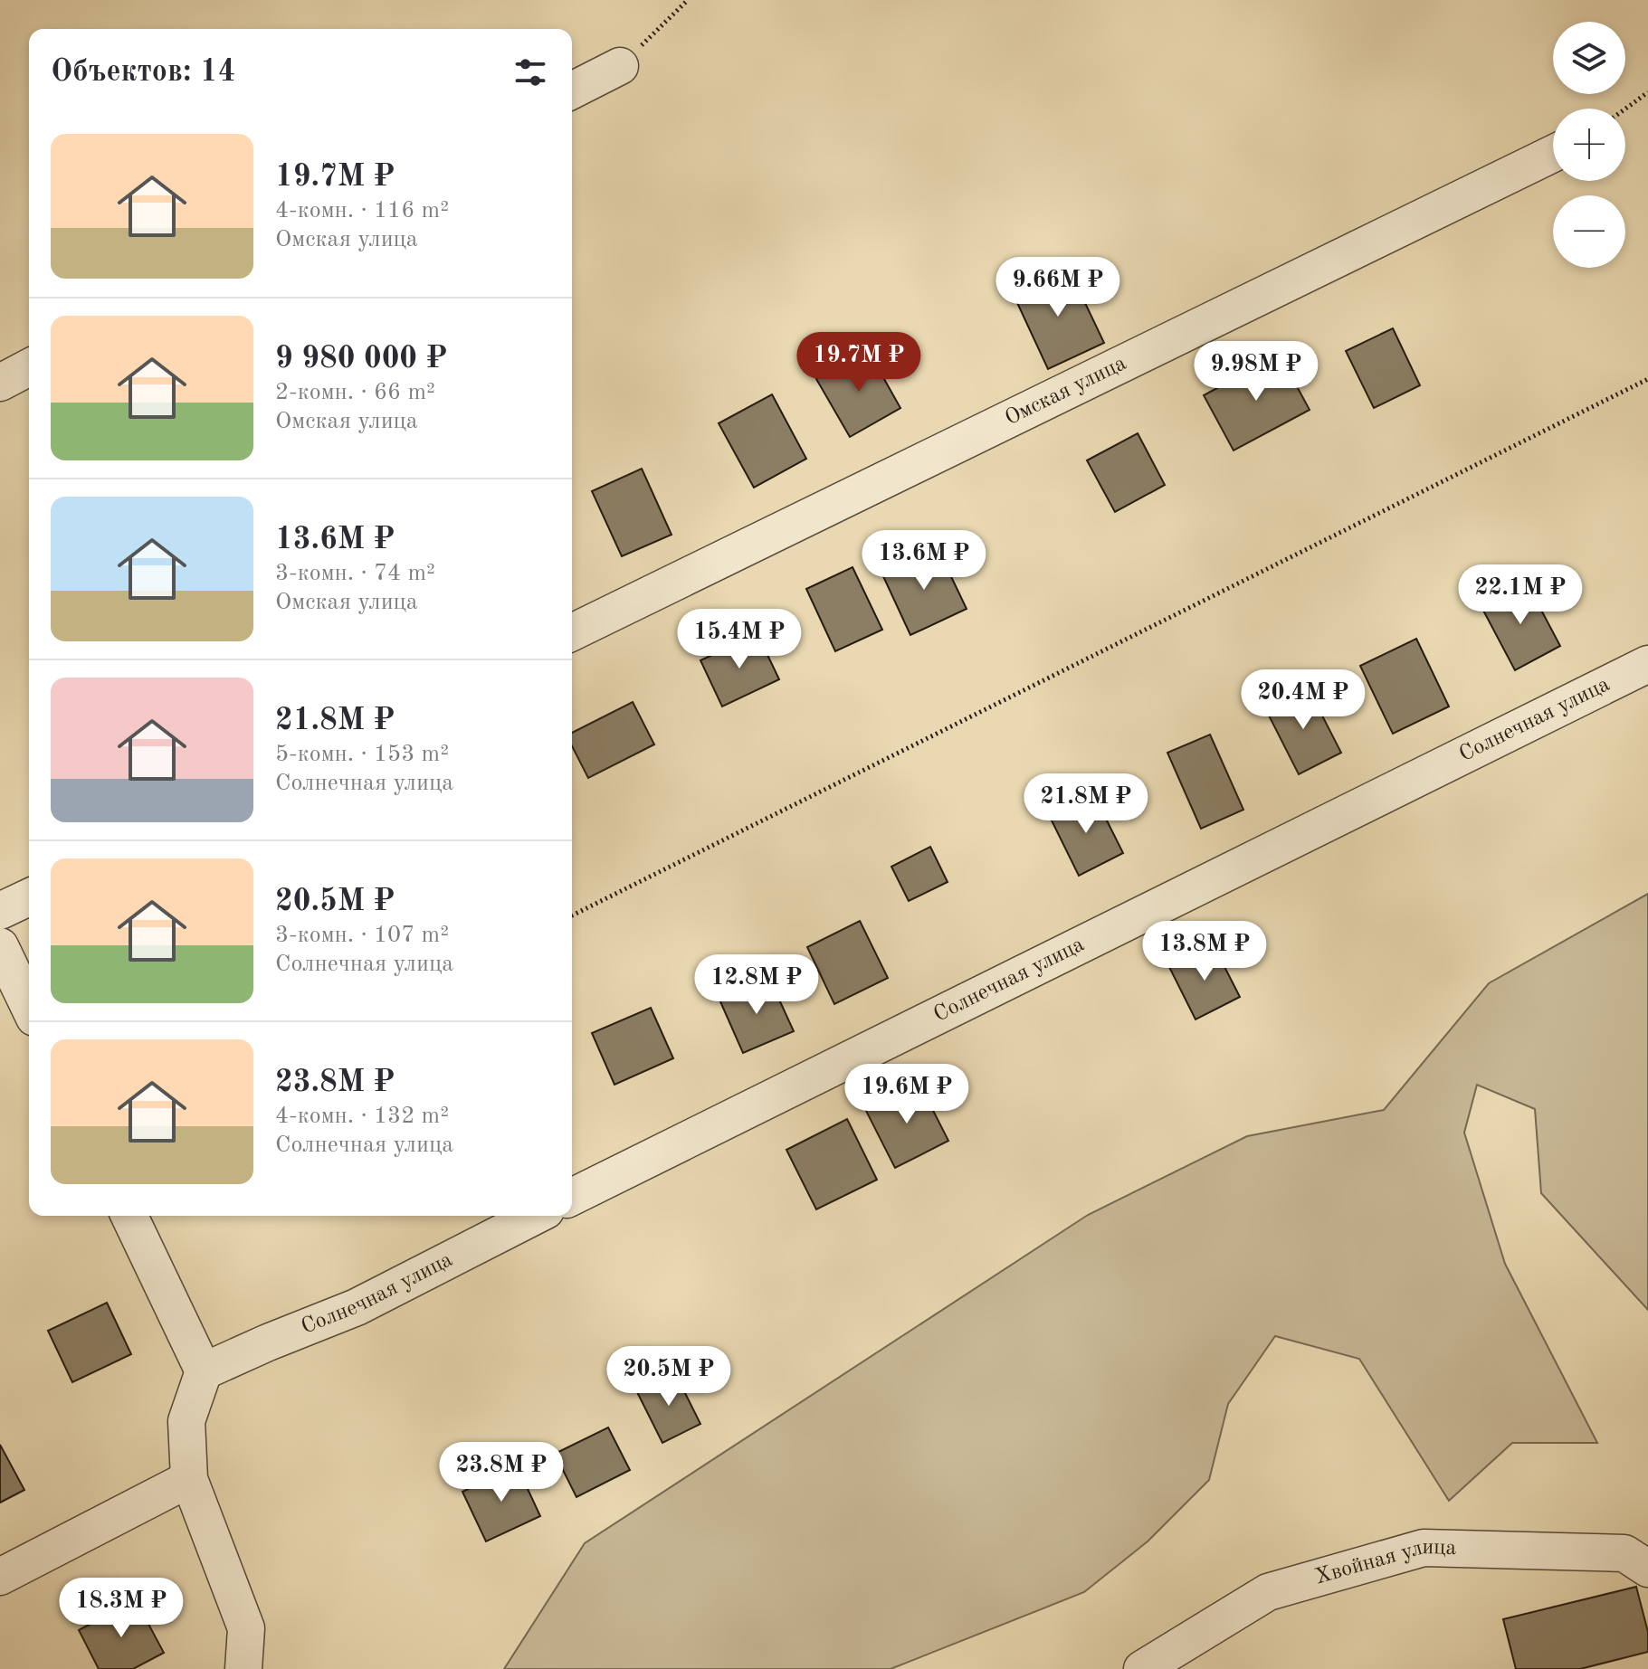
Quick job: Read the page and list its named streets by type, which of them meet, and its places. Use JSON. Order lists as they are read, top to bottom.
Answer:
{
  "streets": {
    "street": ["Омская улица", "Солнечная улица", "Хвойная улица"]
  },
  "page": {
    "map_buttons": ["+", "−"],
    "heading": "Объектов: 14",
    "list": [
      {
        "name": "19.7M ₽",
        "note": "4-комн. · 116 m² · Омская улица"
      },
      {
        "name": "9 980 000 ₽",
        "note": "2-комн. · 66 m² · Омская улица"
      },
      {
        "name": "13.6M ₽",
        "note": "3-комн. · 74 m² · Омская улица"
      },
      {
        "name": "21.8M ₽",
        "note": "5-комн. · 153 m² · Солнечная улица"
      },
      {
        "name": "20.5M ₽",
        "note": "3-комн. · 107 m² · Солнечная улица"
      },
      {
        "name": "23.8M ₽",
        "note": "4-комн. · 132 m² · Солнечная улица"
      }
    ],
    "price": [
      "9.66M ₽",
      "19.7M ₽",
      "9.98M ₽",
      "13.6M ₽",
      "22.1M ₽",
      "15.4M ₽",
      "20.4M ₽",
      "21.8M ₽",
      "13.8M ₽",
      "12.8M ₽",
      "19.6M ₽",
      "20.5M ₽",
      "23.8M ₽",
      "18.3M ₽"
    ]
  }
}
